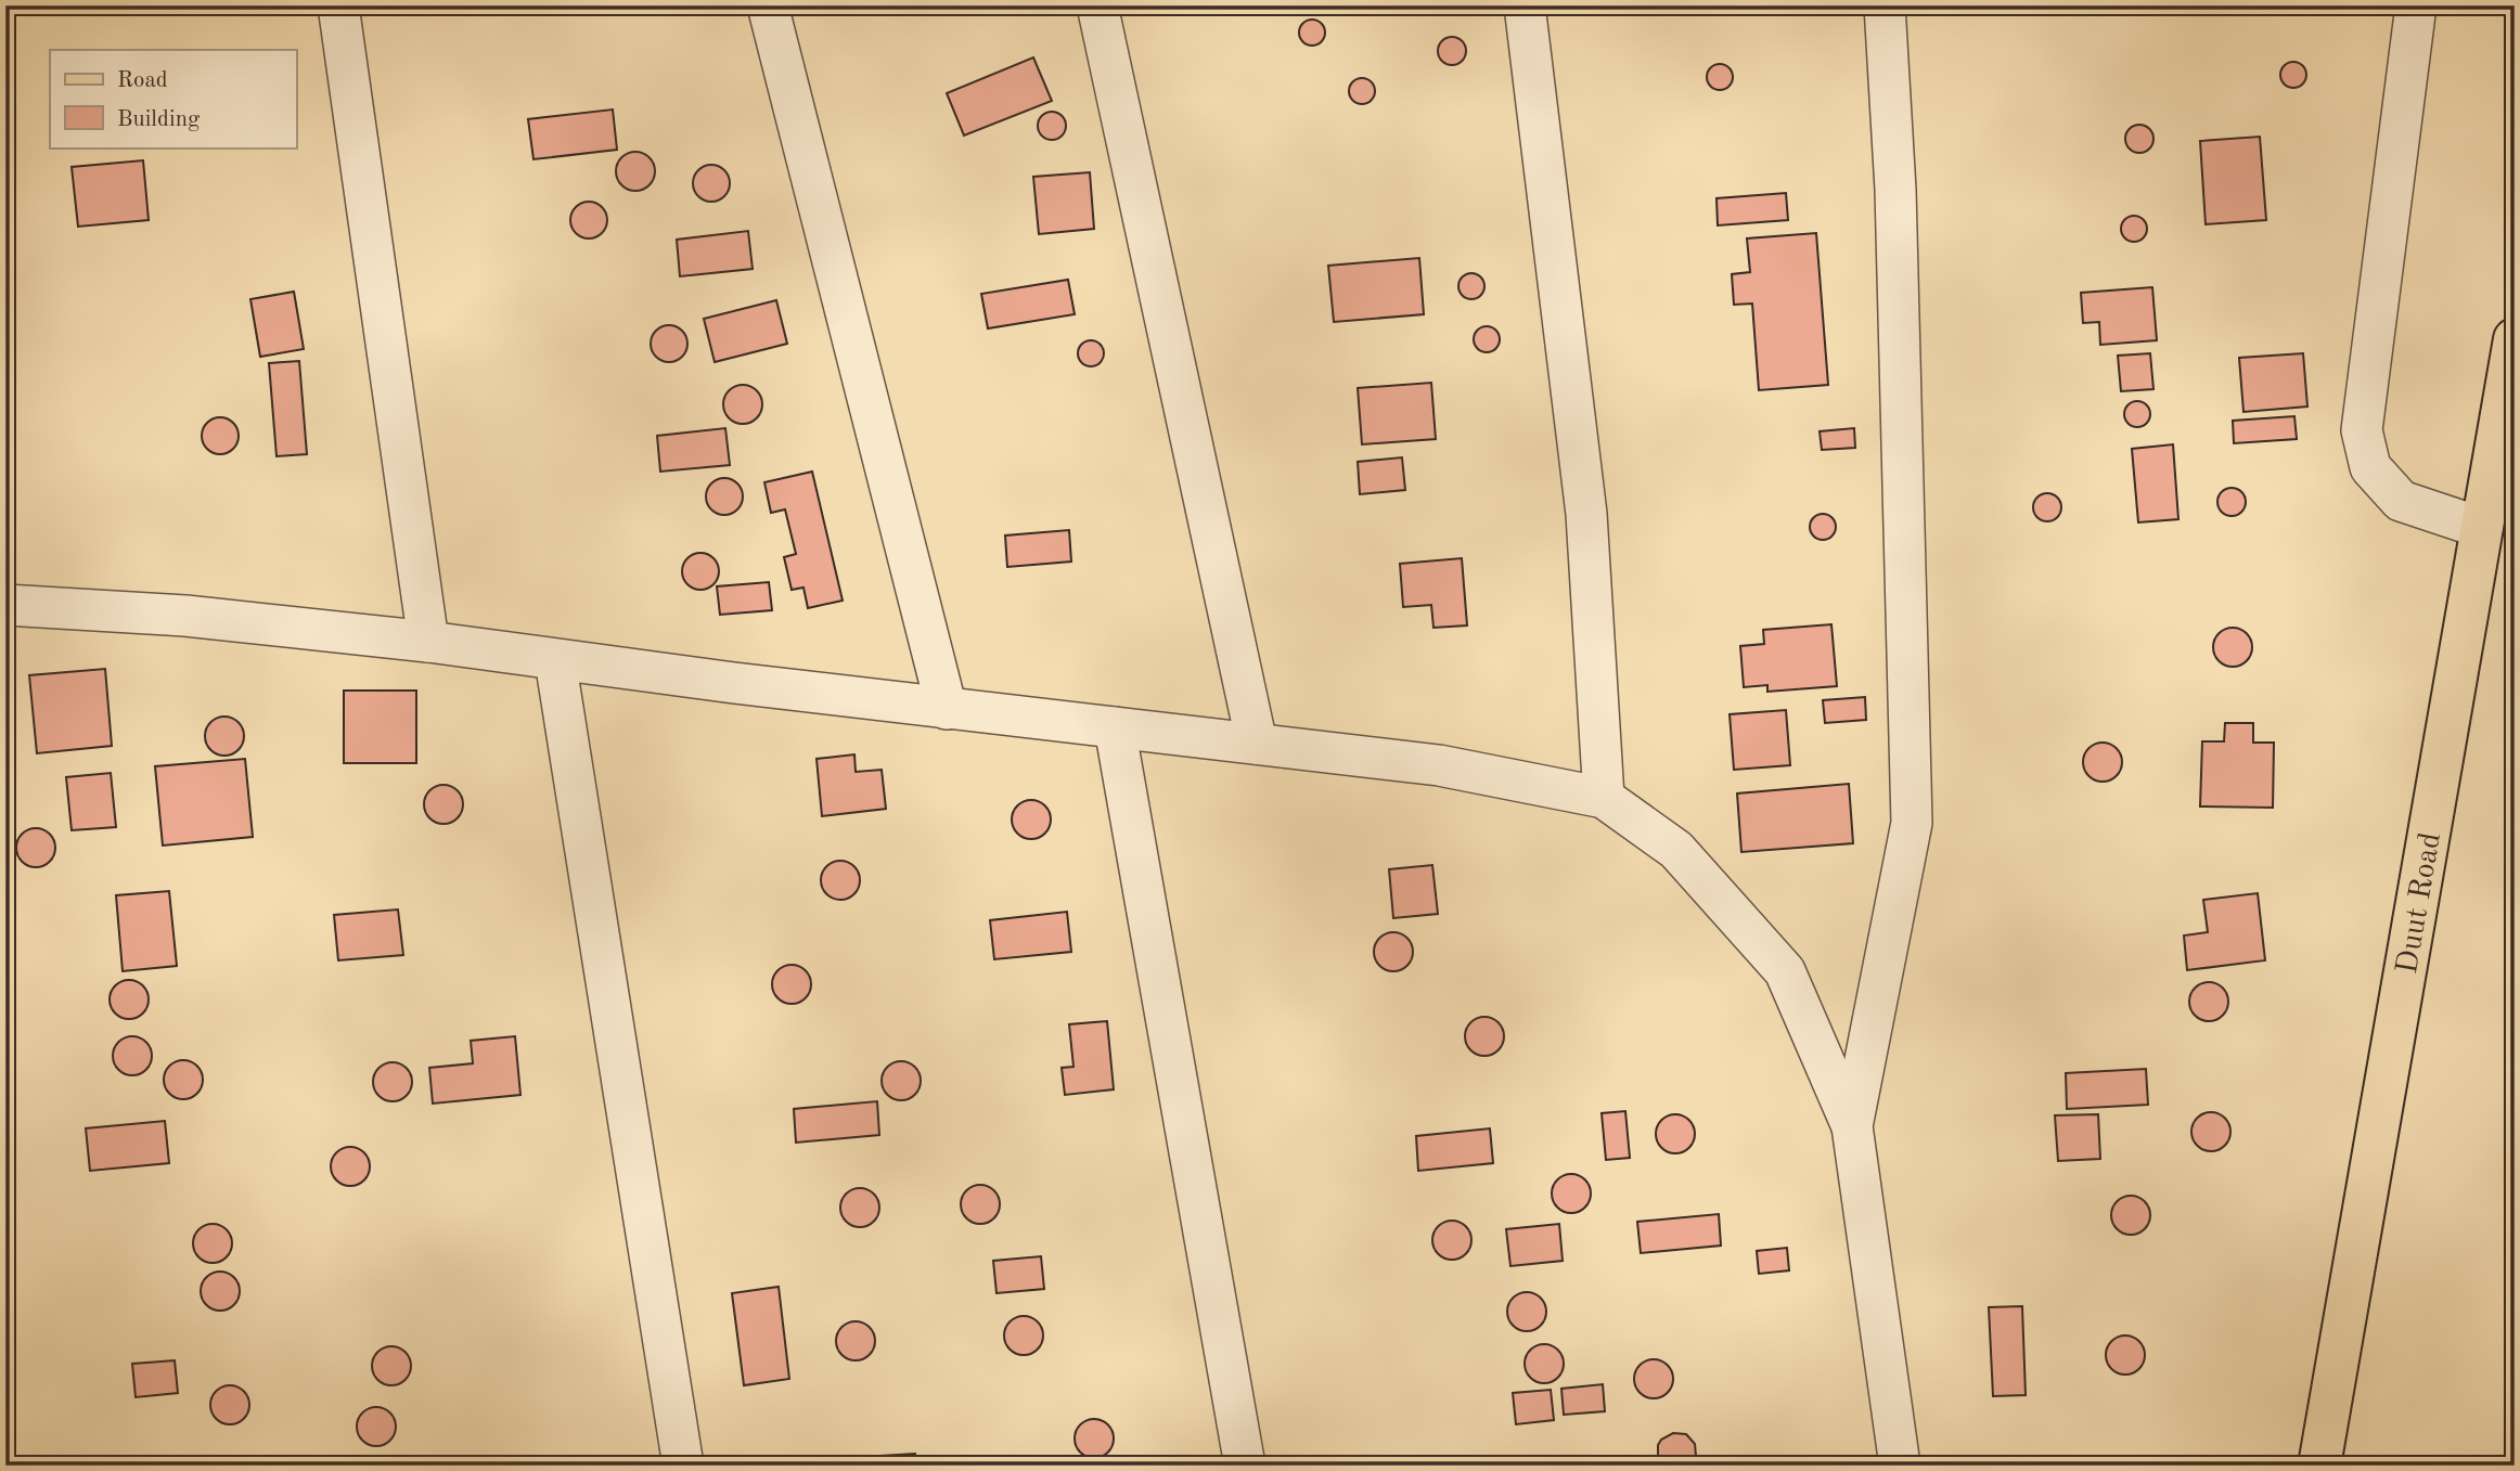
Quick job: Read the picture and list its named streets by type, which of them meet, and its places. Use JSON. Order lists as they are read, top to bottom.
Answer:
{
  "streets": {
    "main road": ["Duut Road"]
  },
  "legend": ["Road", "Building"]
}
